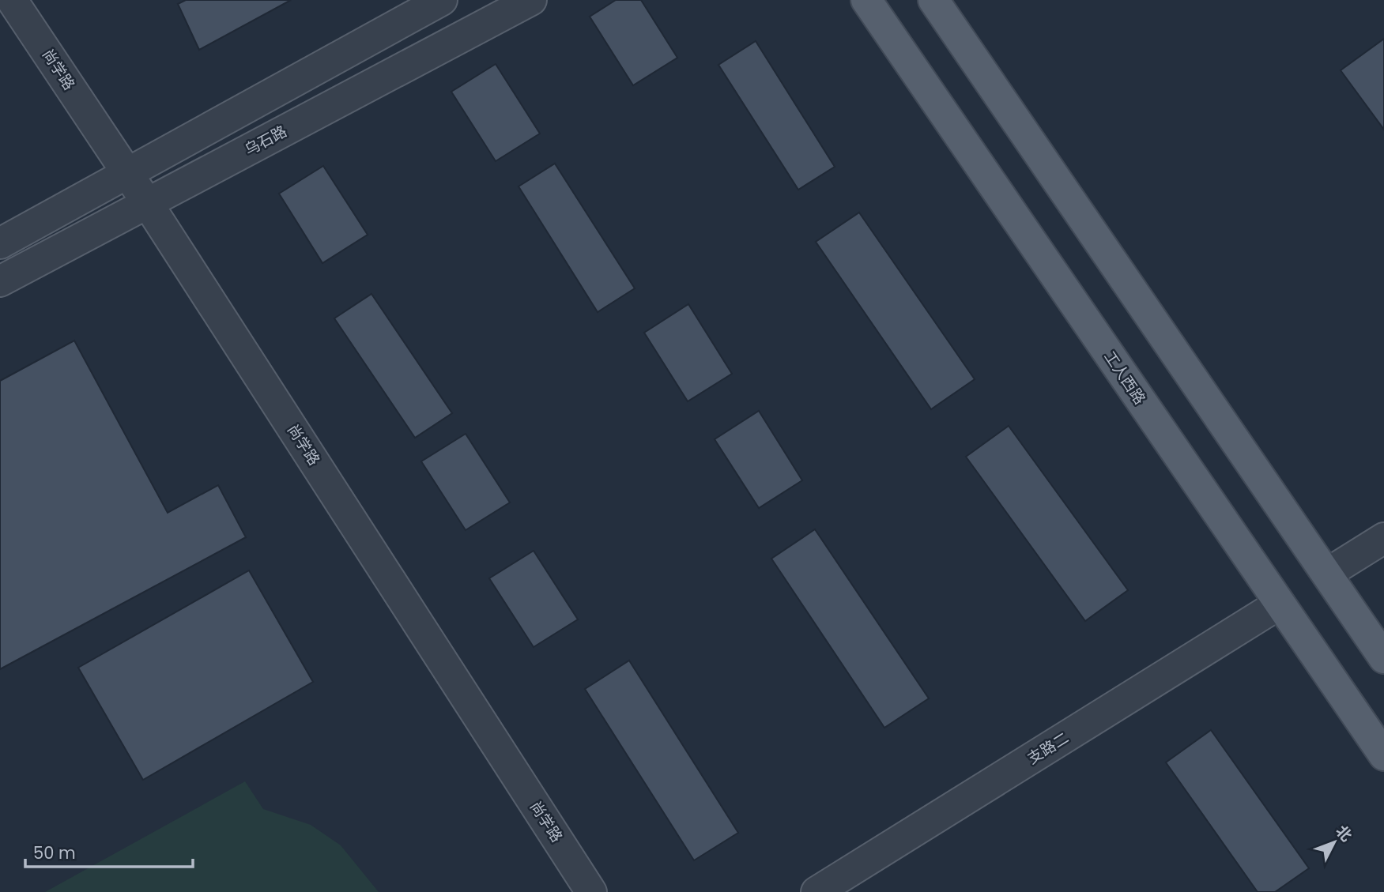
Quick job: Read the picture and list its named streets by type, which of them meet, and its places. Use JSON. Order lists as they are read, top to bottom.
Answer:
{
  "streets": {
    "main road": ["工人西路"],
    "street": ["尚学路", "乌石路", "支路二"]
  },
  "crossings": [
    ["尚学路", "乌石路"],
    ["工人西路", "支路二"]
  ],
  "scale_bar": "50 m",
  "north": "top right"
}
